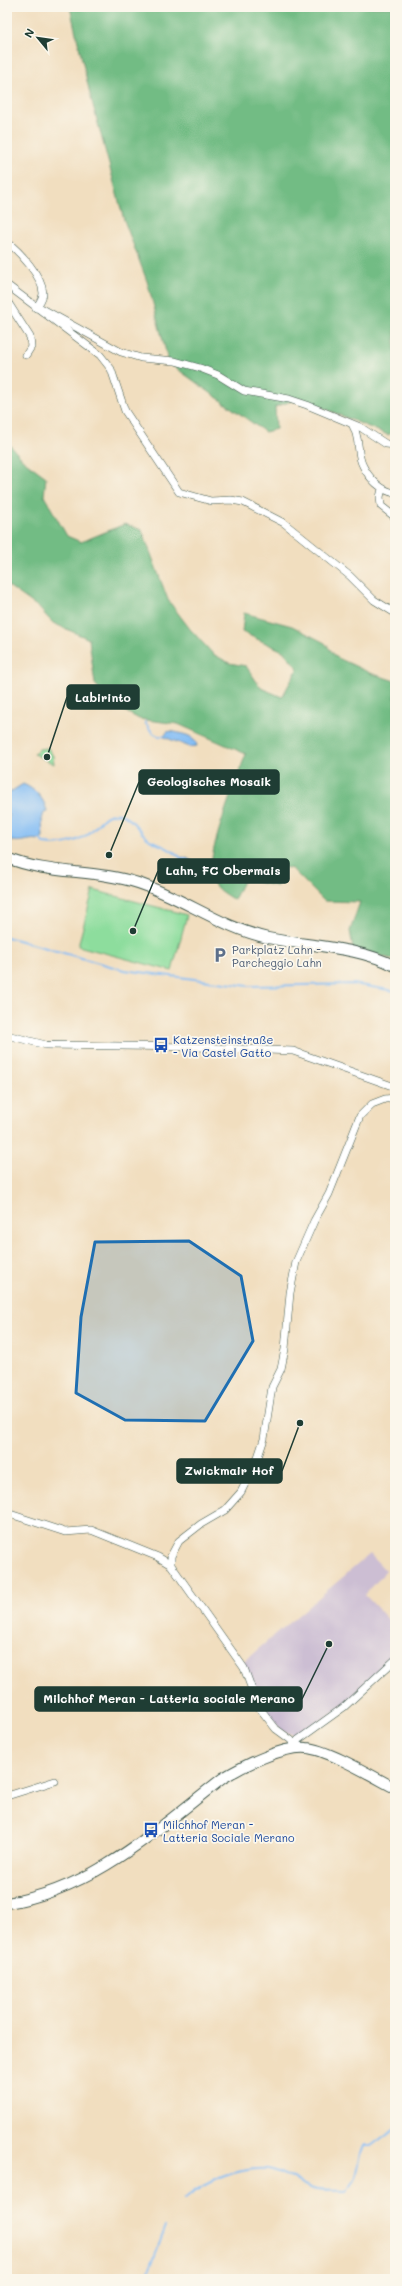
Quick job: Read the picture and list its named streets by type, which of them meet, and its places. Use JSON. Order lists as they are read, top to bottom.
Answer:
{
  "places": {
    "other": [
      "Labirinto",
      "Geologisches Mosaik",
      "Lahn, FC Obermais",
      "Zwickmair Hof",
      "Milchhof Meran - Latteria sociale Merano"
    ],
    "parking": ["Parkplatz Lahn - Parcheggio Lahn"],
    "bus stop": ["Katzensteinstraße - Via Castel Gatto", "Milchhof Meran - Latteria Sociale Merano"]
  },
  "north": "top left"
}
